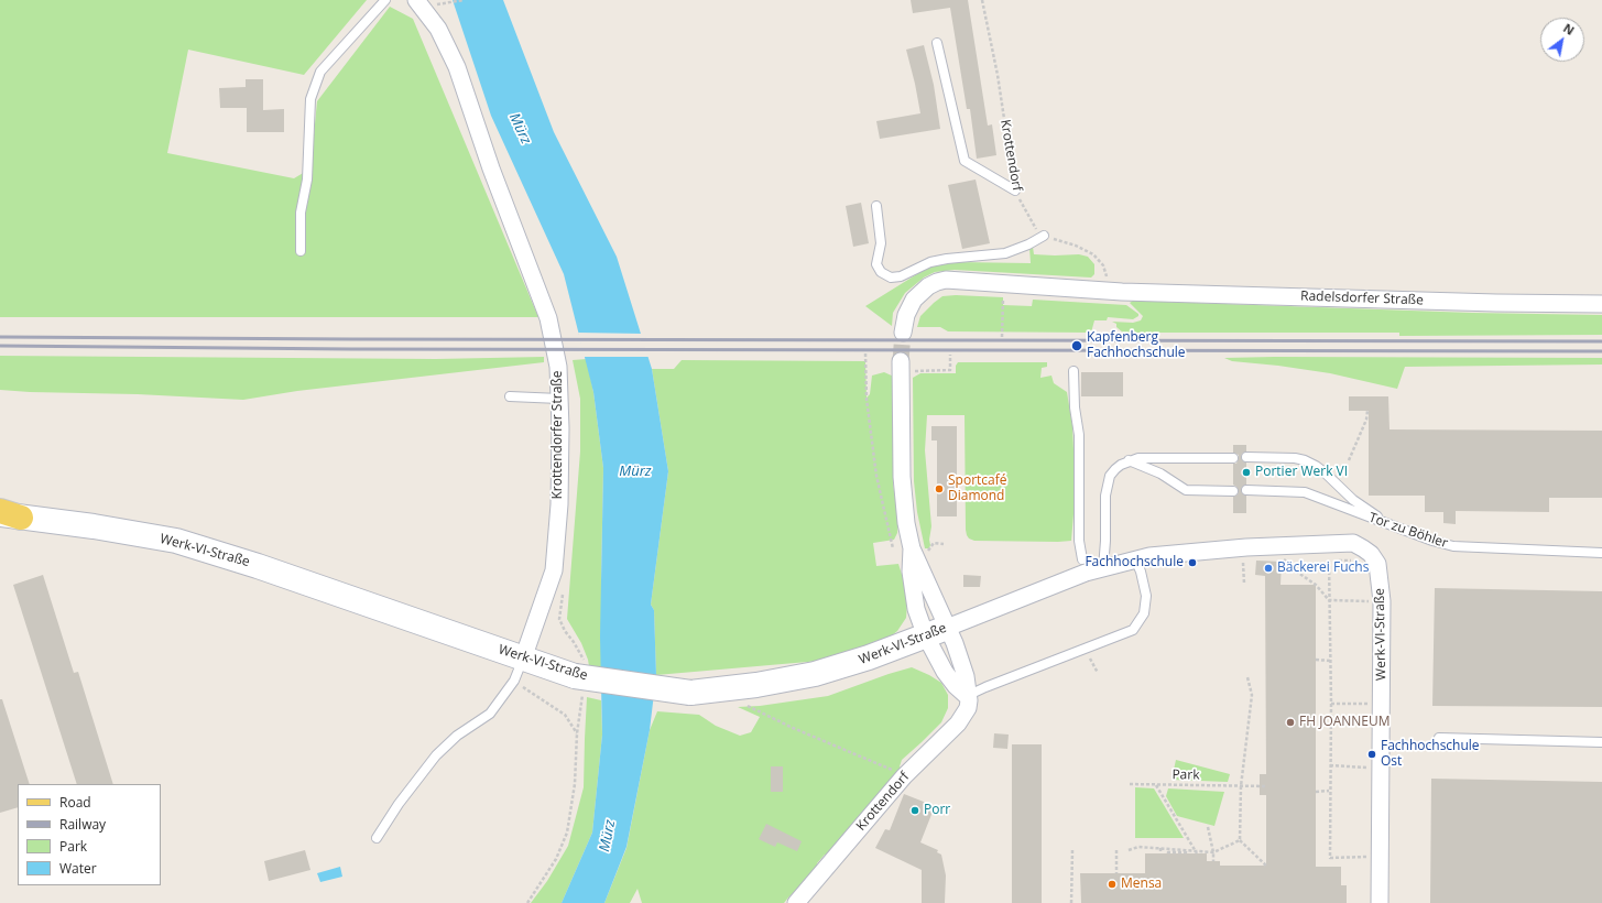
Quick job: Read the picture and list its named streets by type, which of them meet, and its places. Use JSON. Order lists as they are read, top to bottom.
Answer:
{
  "streets": {
    "main road": ["Werk-VI-Straße"],
    "street": ["Krottendorf", "Radelsdorfer Straße", "Krottendorfer Straße"],
    "lane": ["Tor zu Böhler"],
    "path": ["Park"]
  },
  "crossings": [
    ["Krottendorf", "Werk-VI-Straße"],
    ["Krottendorfer Straße", "Werk-VI-Straße"]
  ],
  "water": ["Mürz"],
  "places": [
    "Kapfenberg Fachhochschule",
    "Portier Werk VI",
    "Sportcafé Diamond",
    "Fachhochschule",
    "Bäckerei Fuchs",
    "FH JOANNEUM",
    "Fachhochschule Ost",
    "Porr",
    "Mensa"
  ],
  "legend": [
    "Road",
    "Railway",
    "Park",
    "Water"
  ],
  "north": "top right"
}
